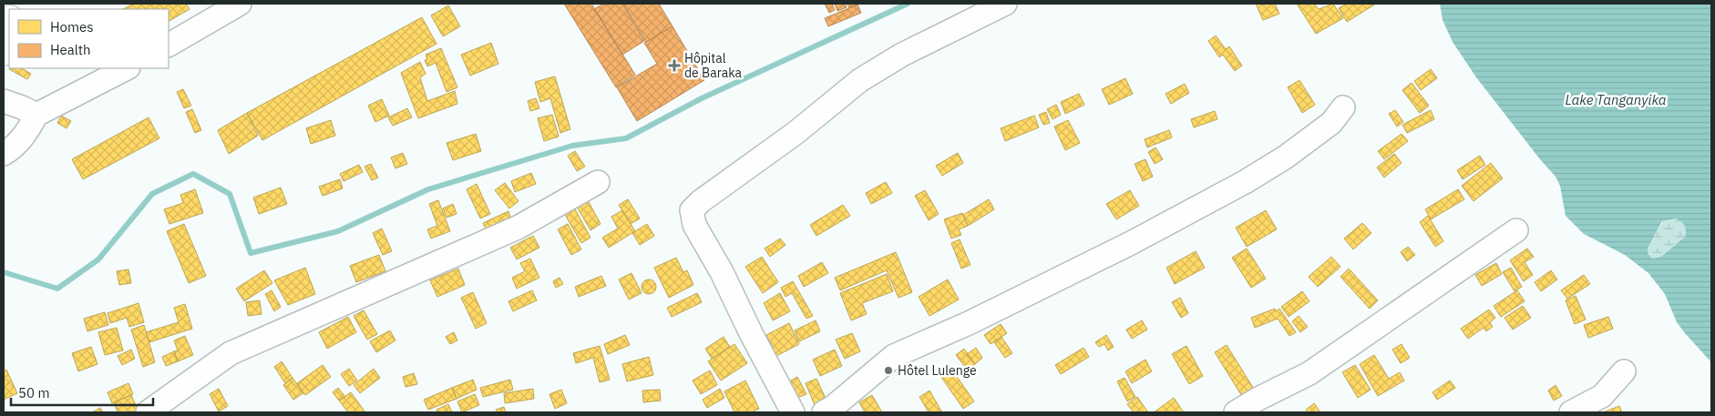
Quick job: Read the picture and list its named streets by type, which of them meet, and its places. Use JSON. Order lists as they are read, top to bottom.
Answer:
{
  "water": ["Lake Tanganyika"],
  "places": {
    "health": ["Hôpital de Baraka"],
    "other": ["Hôtel Lulenge"]
  },
  "legend": ["Homes", "Health"],
  "scale_bar": "50 m"
}
